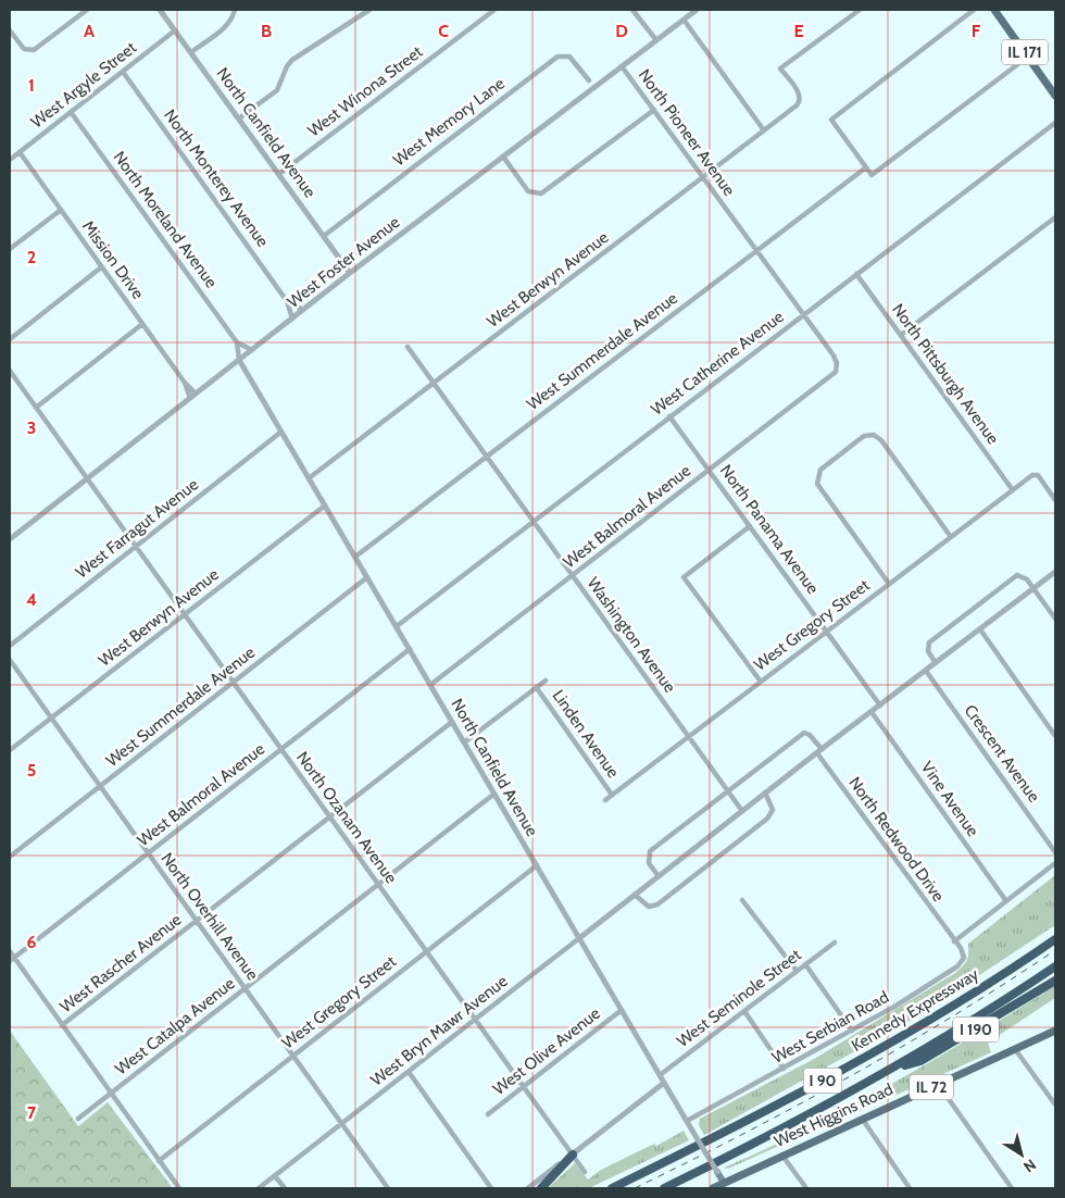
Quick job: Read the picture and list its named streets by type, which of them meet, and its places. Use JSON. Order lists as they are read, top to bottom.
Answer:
{
  "streets": {
    "highway": ["Kennedy Expressway", "I 190", "I 90"],
    "main road": [
      "IL 171",
      "North Canfield Avenue",
      "IL 72",
      "West Higgins Road"
    ],
    "street": [
      "West Argyle Street",
      "West Winona Street",
      "West Memory Lane",
      "North Pioneer Avenue",
      "North Monterey Avenue",
      "North Moreland Avenue",
      "Mission Drive",
      "West Foster Avenue",
      "West Berwyn Avenue",
      "West Summerdale Avenue",
      "West Catherine Avenue",
      "North Pittsburgh Avenue",
      "West Balmoral Avenue",
      "West Farragut Avenue",
      "North Panama Avenue",
      "West Gregory Street",
      "Washington Avenue",
      "Linden Avenue",
      "Crescent Avenue",
      "Vine Avenue",
      "North Ozanam Avenue",
      "North Redwood Drive",
      "North Overhill Avenue",
      "West Rascher Avenue",
      "West Seminole Street",
      "West Catalpa Avenue",
      "West Serbian Road",
      "West Bryn Mawr Avenue",
      "West Olive Avenue"
    ]
  },
  "crossings": [
    ["West Argyle Street", "North Canfield Avenue"],
    ["West Argyle Street", "North Monterey Avenue"],
    ["West Argyle Street", "North Moreland Avenue"],
    ["West Argyle Street", "Mission Drive"],
    ["West Winona Street", "North Canfield Avenue"],
    ["West Memory Lane", "North Canfield Avenue"],
    ["North Canfield Avenue", "North Moreland Avenue"],
    ["North Canfield Avenue", "West Foster Avenue"],
    ["North Canfield Avenue", "West Berwyn Avenue"],
    ["North Canfield Avenue", "West Summerdale Avenue"],
    ["North Canfield Avenue", "West Catherine Avenue"],
    ["North Canfield Avenue", "West Balmoral Avenue"],
    ["North Canfield Avenue", "West Farragut Avenue"],
    ["North Canfield Avenue", "West Gregory Street"],
    ["North Canfield Avenue", "West Rascher Avenue"],
    ["North Canfield Avenue", "West Seminole Street"],
    ["North Canfield Avenue", "West Catalpa Avenue"],
    ["North Canfield Avenue", "West Serbian Road"],
    ["North Canfield Avenue", "West Bryn Mawr Avenue"],
    ["North Canfield Avenue", "West Olive Avenue"],
    ["North Canfield Avenue", "West Higgins Road"],
    ["North Pioneer Avenue", "West Foster Avenue"],
    ["North Pioneer Avenue", "West Berwyn Avenue"],
    ["North Pioneer Avenue", "West Summerdale Avenue"],
    ["North Pioneer Avenue", "West Catherine Avenue"],
    ["North Pioneer Avenue", "West Balmoral Avenue"],
    ["North Monterey Avenue", "West Foster Avenue"],
    ["North Moreland Avenue", "West Foster Avenue"],
    ["Mission Drive", "West Foster Avenue"],
    ["West Foster Avenue", "North Ozanam Avenue"],
    ["West Berwyn Avenue", "Washington Avenue"],
    ["West Berwyn Avenue", "North Ozanam Avenue"],
    ["West Berwyn Avenue", "North Overhill Avenue"],
    ["West Summerdale Avenue", "Washington Avenue"],
    ["West Summerdale Avenue", "North Ozanam Avenue"],
    ["West Summerdale Avenue", "North Overhill Avenue"],
    ["West Catherine Avenue", "North Pittsburgh Avenue"],
    ["West Catherine Avenue", "West Balmoral Avenue"],
    ["West Catherine Avenue", "North Panama Avenue"],
    ["West Catherine Avenue", "Washington Avenue"],
    ["North Pittsburgh Avenue", "West Gregory Street"],
    ["West Balmoral Avenue", "North Panama Avenue"],
    ["West Balmoral Avenue", "Washington Avenue"],
    ["West Balmoral Avenue", "North Ozanam Avenue"],
    ["West Balmoral Avenue", "North Overhill Avenue"],
    ["West Farragut Avenue", "North Ozanam Avenue"],
    ["North Panama Avenue", "West Gregory Street"],
    ["North Panama Avenue", "West Bryn Mawr Avenue"],
    ["West Gregory Street", "Washington Avenue"],
    ["West Gregory Street", "Linden Avenue"],
    ["West Gregory Street", "North Ozanam Avenue"],
    ["West Gregory Street", "North Overhill Avenue"],
    ["Washington Avenue", "West Bryn Mawr Avenue"],
    ["Crescent Avenue", "West Bryn Mawr Avenue"],
    ["Vine Avenue", "West Bryn Mawr Avenue"],
    ["North Ozanam Avenue", "West Rascher Avenue"],
    ["North Ozanam Avenue", "West Catalpa Avenue"],
    ["North Ozanam Avenue", "West Bryn Mawr Avenue"],
    ["North Ozanam Avenue", "West Olive Avenue"],
    ["North Redwood Drive", "West Serbian Road"],
    ["North Redwood Drive", "West Bryn Mawr Avenue"],
    ["North Overhill Avenue", "West Rascher Avenue"],
    ["North Overhill Avenue", "West Catalpa Avenue"],
    ["North Overhill Avenue", "West Bryn Mawr Avenue"],
    ["I 190", "I 90"]
  ],
  "north": "bottom right",
  "grid": {
    "columns": [
      "A",
      "B",
      "C",
      "D",
      "E",
      "F"
    ],
    "rows": [
      "1",
      "2",
      "3",
      "4",
      "5",
      "6",
      "7"
    ]
  }
}
